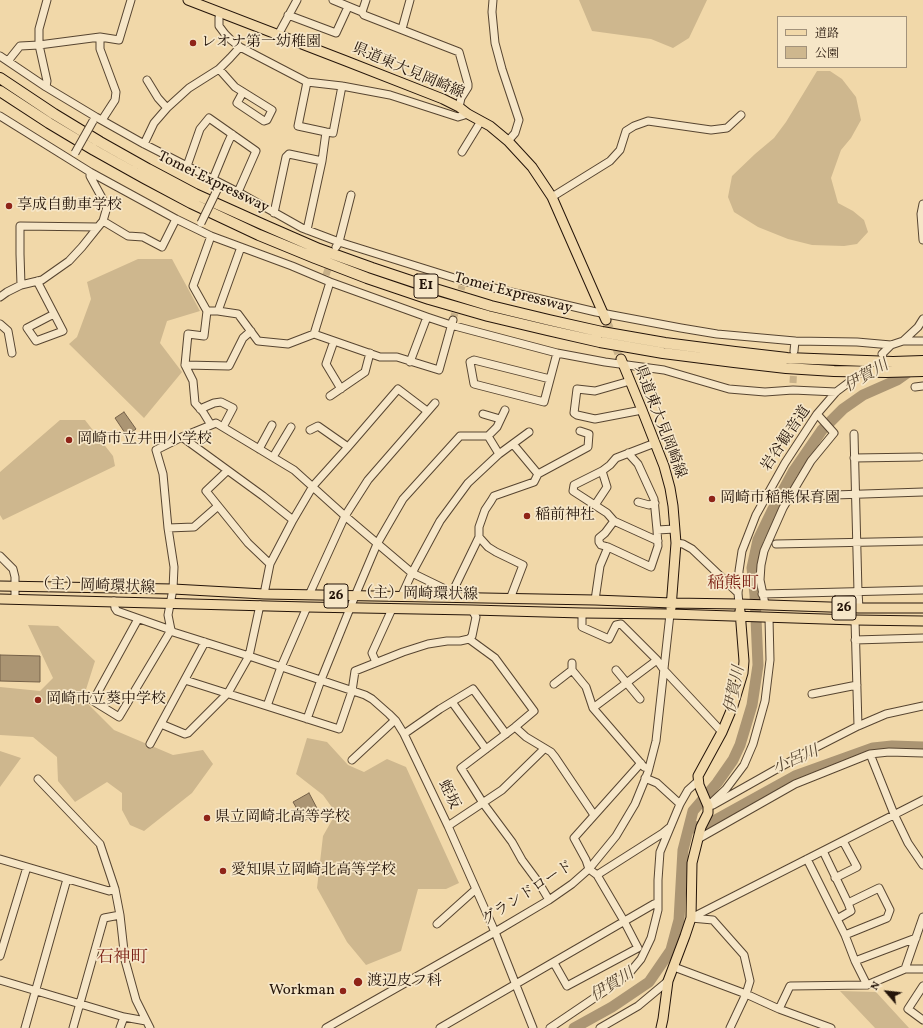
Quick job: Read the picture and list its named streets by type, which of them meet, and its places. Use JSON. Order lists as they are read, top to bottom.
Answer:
{
  "streets": {
    "highway": ["Tomei Expressway", "E1"],
    "main road": ["県道東大見岡崎線", "（主）岡崎環状線", "26"],
    "street": ["岩谷観音道", "蛭坂", "グランドロード"]
  },
  "crossings": [
    ["県道東大見岡崎線", "（主）岡崎環状線"],
    ["県道東大見岡崎線", "グランドロード"],
    ["岩谷観音道", "（主）岡崎環状線"],
    ["岩谷観音道", "26"],
    ["（主）岡崎環状線", "26"],
    ["（主）岡崎環状線", "蛭坂"],
    ["（主）岡崎環状線", "グランドロード"],
    ["蛭坂", "グランドロード"]
  ],
  "districts": ["稲熊町", "石神町"],
  "water": ["伊賀川", "小呂川"],
  "places": [
    "レオナ第一幼稚園",
    "享成自動車学校",
    "岡崎市立井田小学校",
    "岡崎市稲熊保育園",
    "稲前神社",
    "岡崎市立葵中学校",
    "県立岡崎北高等学校",
    "愛知県立岡崎北高等学校",
    "渡辺皮フ科",
    "Workman"
  ],
  "legend": ["道路", "公園"],
  "north": "top left"
}
